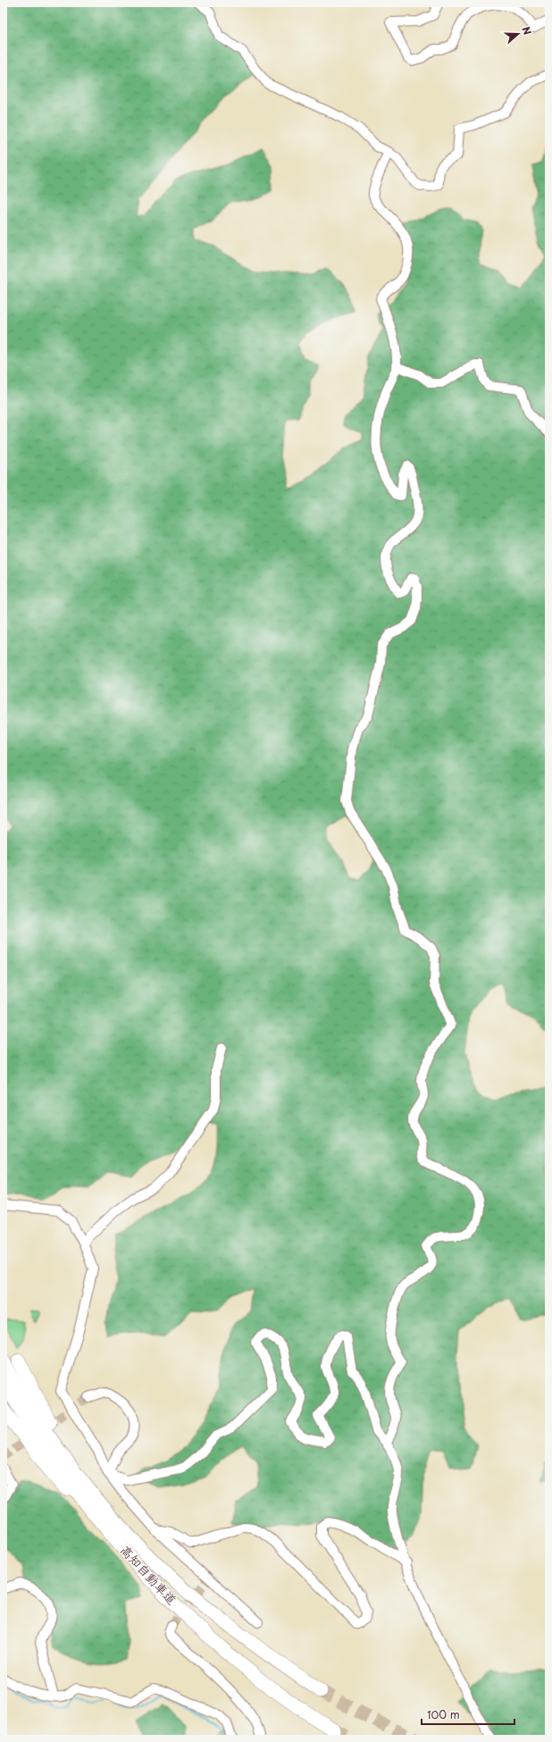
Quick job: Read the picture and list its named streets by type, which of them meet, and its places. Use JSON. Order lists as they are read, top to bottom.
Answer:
{
  "streets": {
    "highway": ["高知自動車道"]
  },
  "scale_bar": "100 m",
  "north": "right"
}
